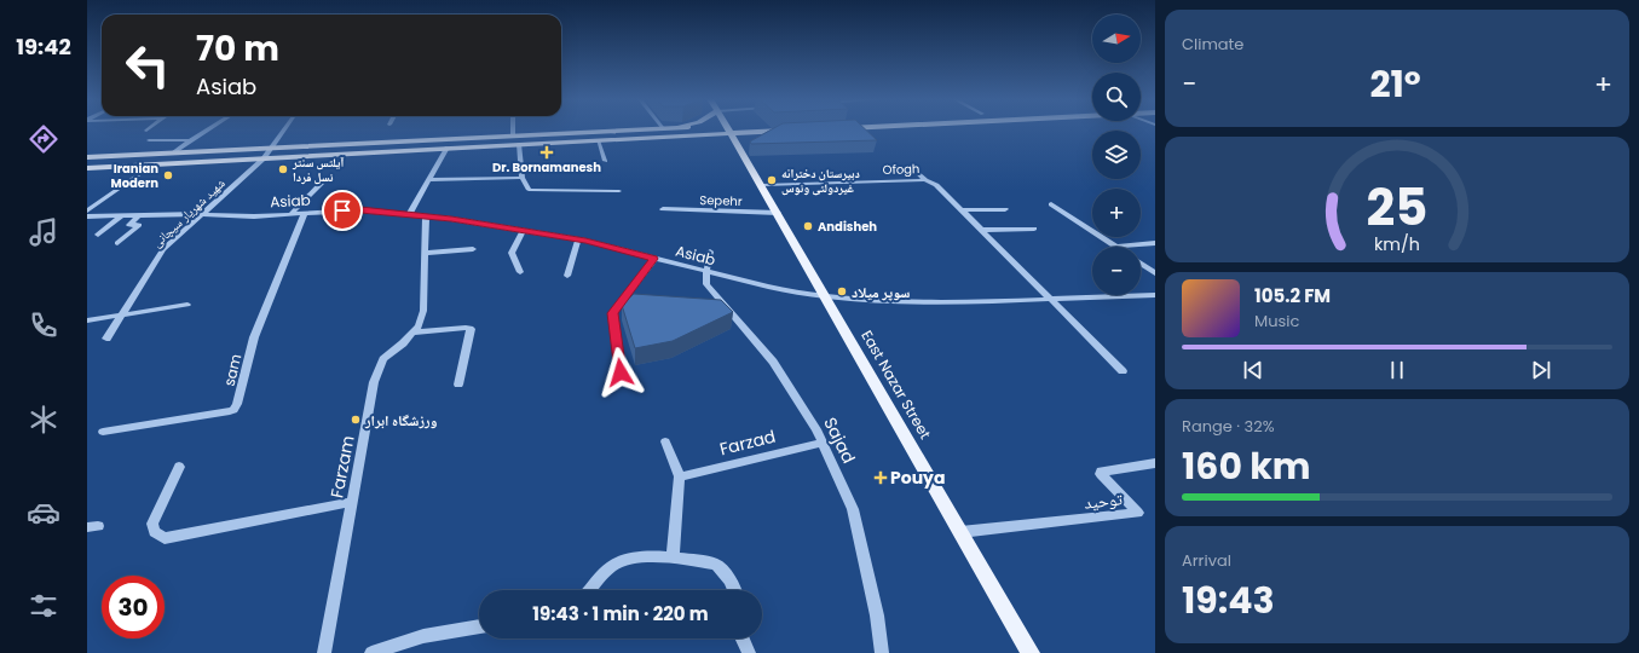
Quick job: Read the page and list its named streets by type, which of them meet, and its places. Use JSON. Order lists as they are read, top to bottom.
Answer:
{
  "streets": {
    "main road": ["East Nazar Street"],
    "street": [
      "Ofogh",
      "Asiab",
      "Sepehr",
      "شهید شهریار سیچانی",
      "sam",
      "Sajad",
      "Farzad",
      "Farzam",
      "توحید"
    ]
  },
  "crossings": [
    ["Ofogh", "Asiab"],
    ["Ofogh", "East Nazar Street"],
    ["Asiab", "شهید شهریار سیچانی"],
    ["Asiab", "sam"],
    ["Asiab", "East Nazar Street"],
    ["Asiab", "Sajad"],
    ["Asiab", "Farzam"],
    ["Sepehr", "East Nazar Street"],
    ["East Nazar Street", "توحید"],
    ["Sajad", "Farzad"]
  ],
  "places": {
    "health": ["Dr. Bornamanesh", "Pouya"],
    "other": [
      "آیلتس سنتر نسل فردا",
      "Iranian Modern",
      "دبیرستان دخترانه غیردولتی ونوس",
      "Andisheh",
      "سوپر میلاد",
      "ورزشگاه ابرار"
    ]
  },
  "north": "right",
  "page": {
    "tabs": "19:42",
    "tile": [
      "Climate",
      ["Range · 32%", "160 km"],
      ["Arrival", "19:43"]
    ],
    "map_buttons": ["+", "−"],
    "turn": ["70 m", "Asiab"],
    "heat": ["−", "21°", "+"],
    "song": ["105.2 FM", "Music"],
    "limit": "30",
    "trip": "19:43 · 1 min · 220 m",
    "gauge": ["25", "km/h"]
  }
}
